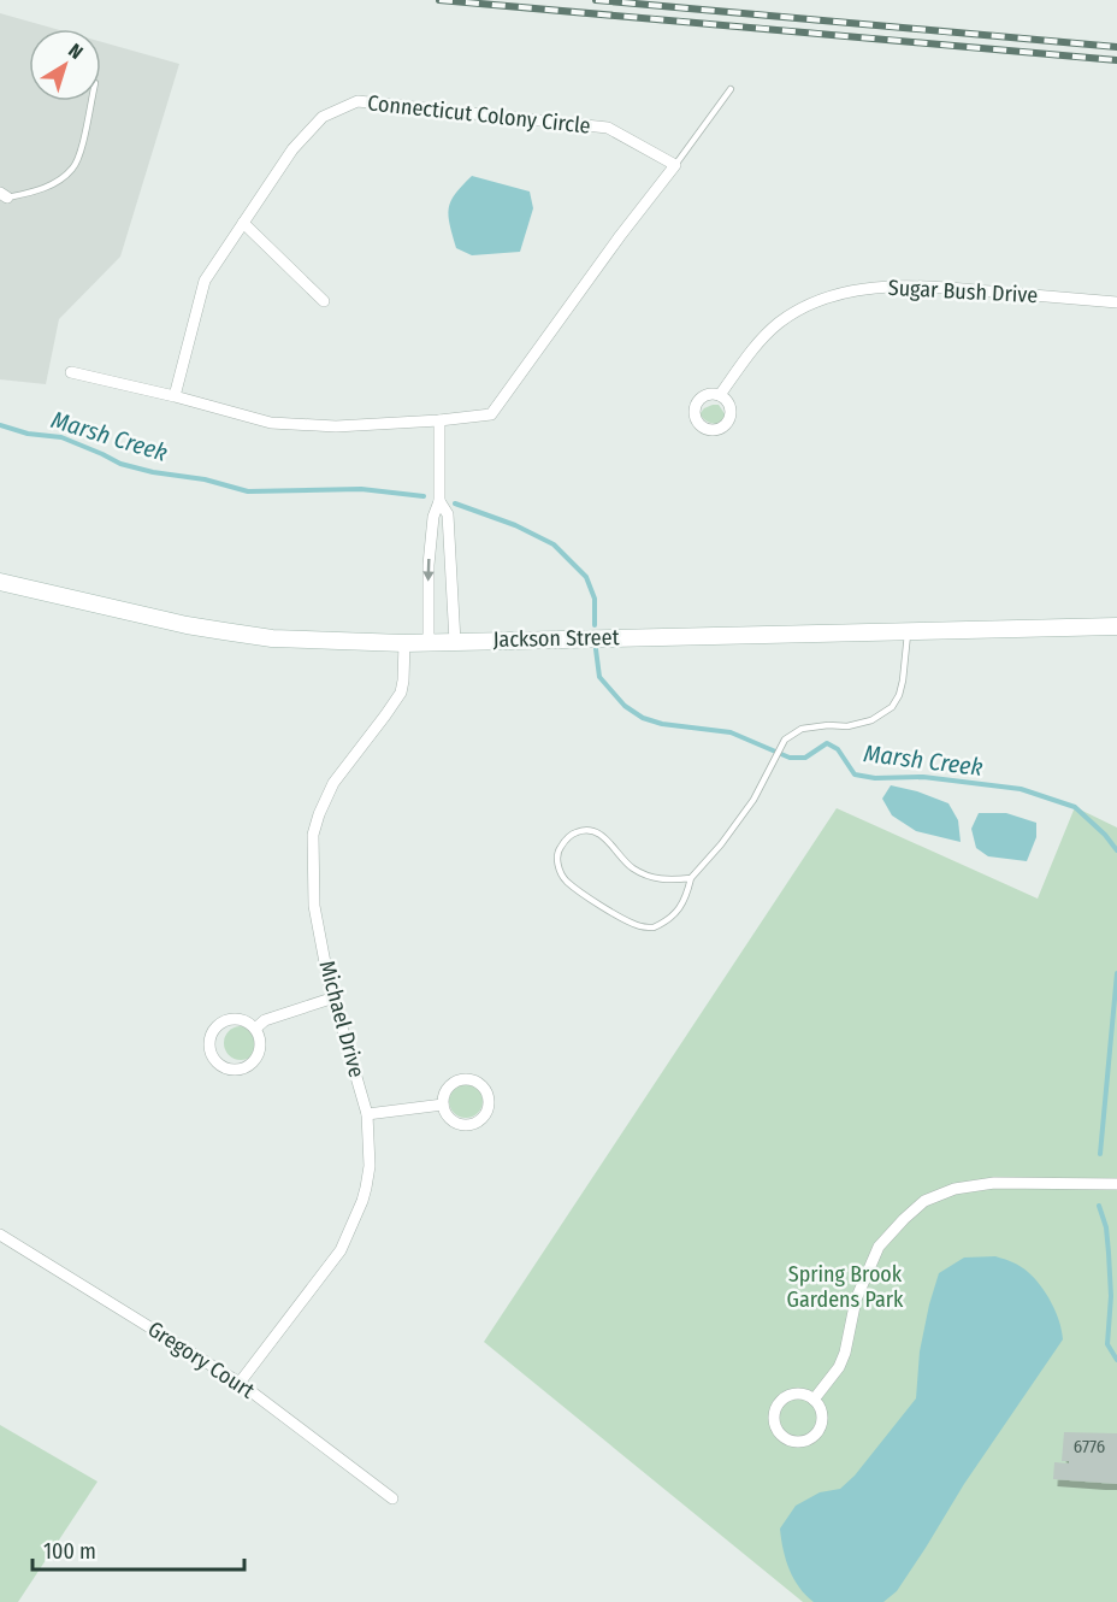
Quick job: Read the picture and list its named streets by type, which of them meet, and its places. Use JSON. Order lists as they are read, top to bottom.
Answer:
{
  "streets": {
    "street": [
      "Connecticut Colony Circle",
      "Sugar Bush Drive",
      "Jackson Street",
      "Michael Drive",
      "Gregory Court"
    ]
  },
  "crossings": [
    ["Jackson Street", "Michael Drive"],
    ["Michael Drive", "Gregory Court"]
  ],
  "water": ["Marsh Creek"],
  "parks": ["Spring Brook Gardens Park"],
  "house_numbers": ["6776"],
  "scale_bar": "100 m",
  "north": "top right"
}
